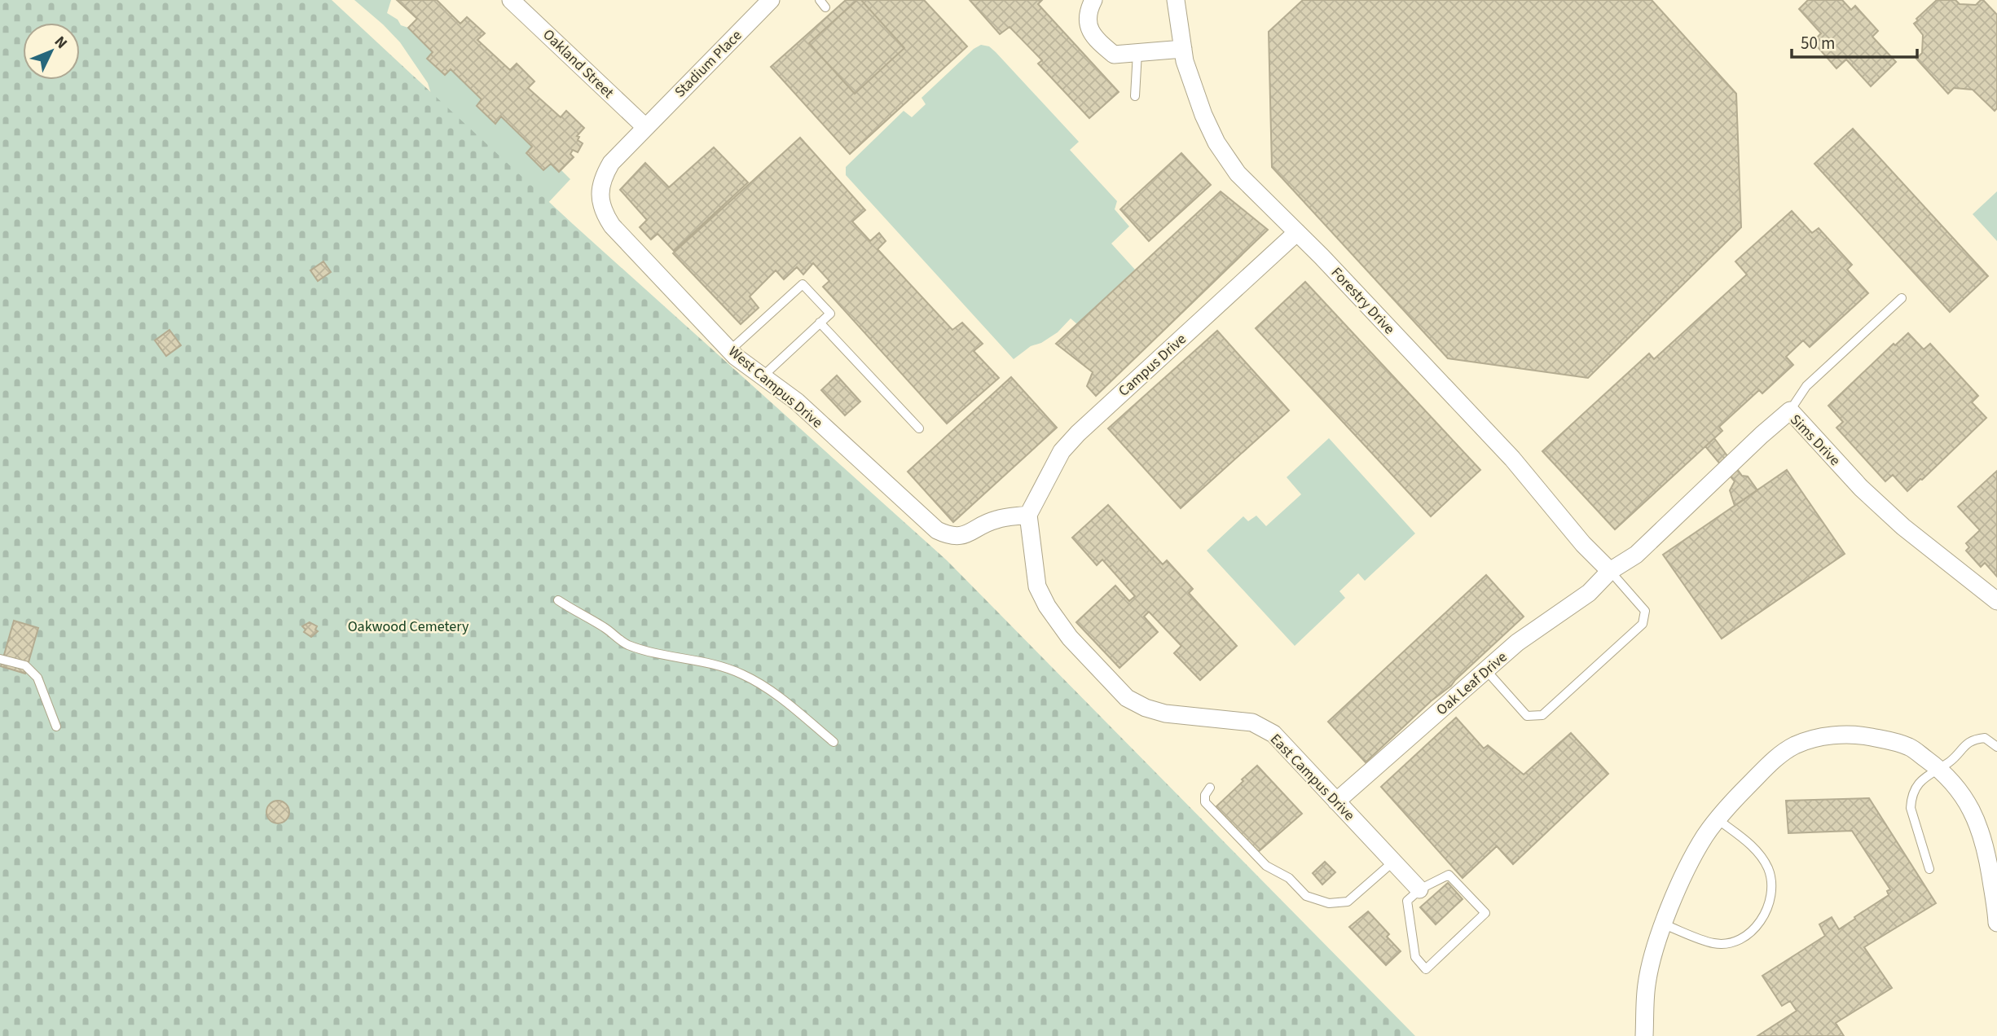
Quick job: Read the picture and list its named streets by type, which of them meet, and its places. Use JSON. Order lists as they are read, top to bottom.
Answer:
{
  "streets": {
    "street": [
      "Oakland Street",
      "Stadium Place",
      "Forestry Drive",
      "Campus Drive",
      "West Campus Drive",
      "Sims Drive",
      "Oak Leaf Drive",
      "East Campus Drive"
    ]
  },
  "crossings": [
    ["Oakland Street", "Stadium Place"],
    ["Oakland Street", "West Campus Drive"],
    ["Stadium Place", "West Campus Drive"],
    ["Forestry Drive", "Campus Drive"],
    ["Forestry Drive", "Sims Drive"],
    ["Forestry Drive", "Oak Leaf Drive"],
    ["Campus Drive", "West Campus Drive"],
    ["Campus Drive", "East Campus Drive"],
    ["West Campus Drive", "East Campus Drive"],
    ["Sims Drive", "Oak Leaf Drive"],
    ["Oak Leaf Drive", "East Campus Drive"]
  ],
  "parks": ["Oakwood Cemetery"],
  "scale_bar": "50 m",
  "north": "top right"
}
